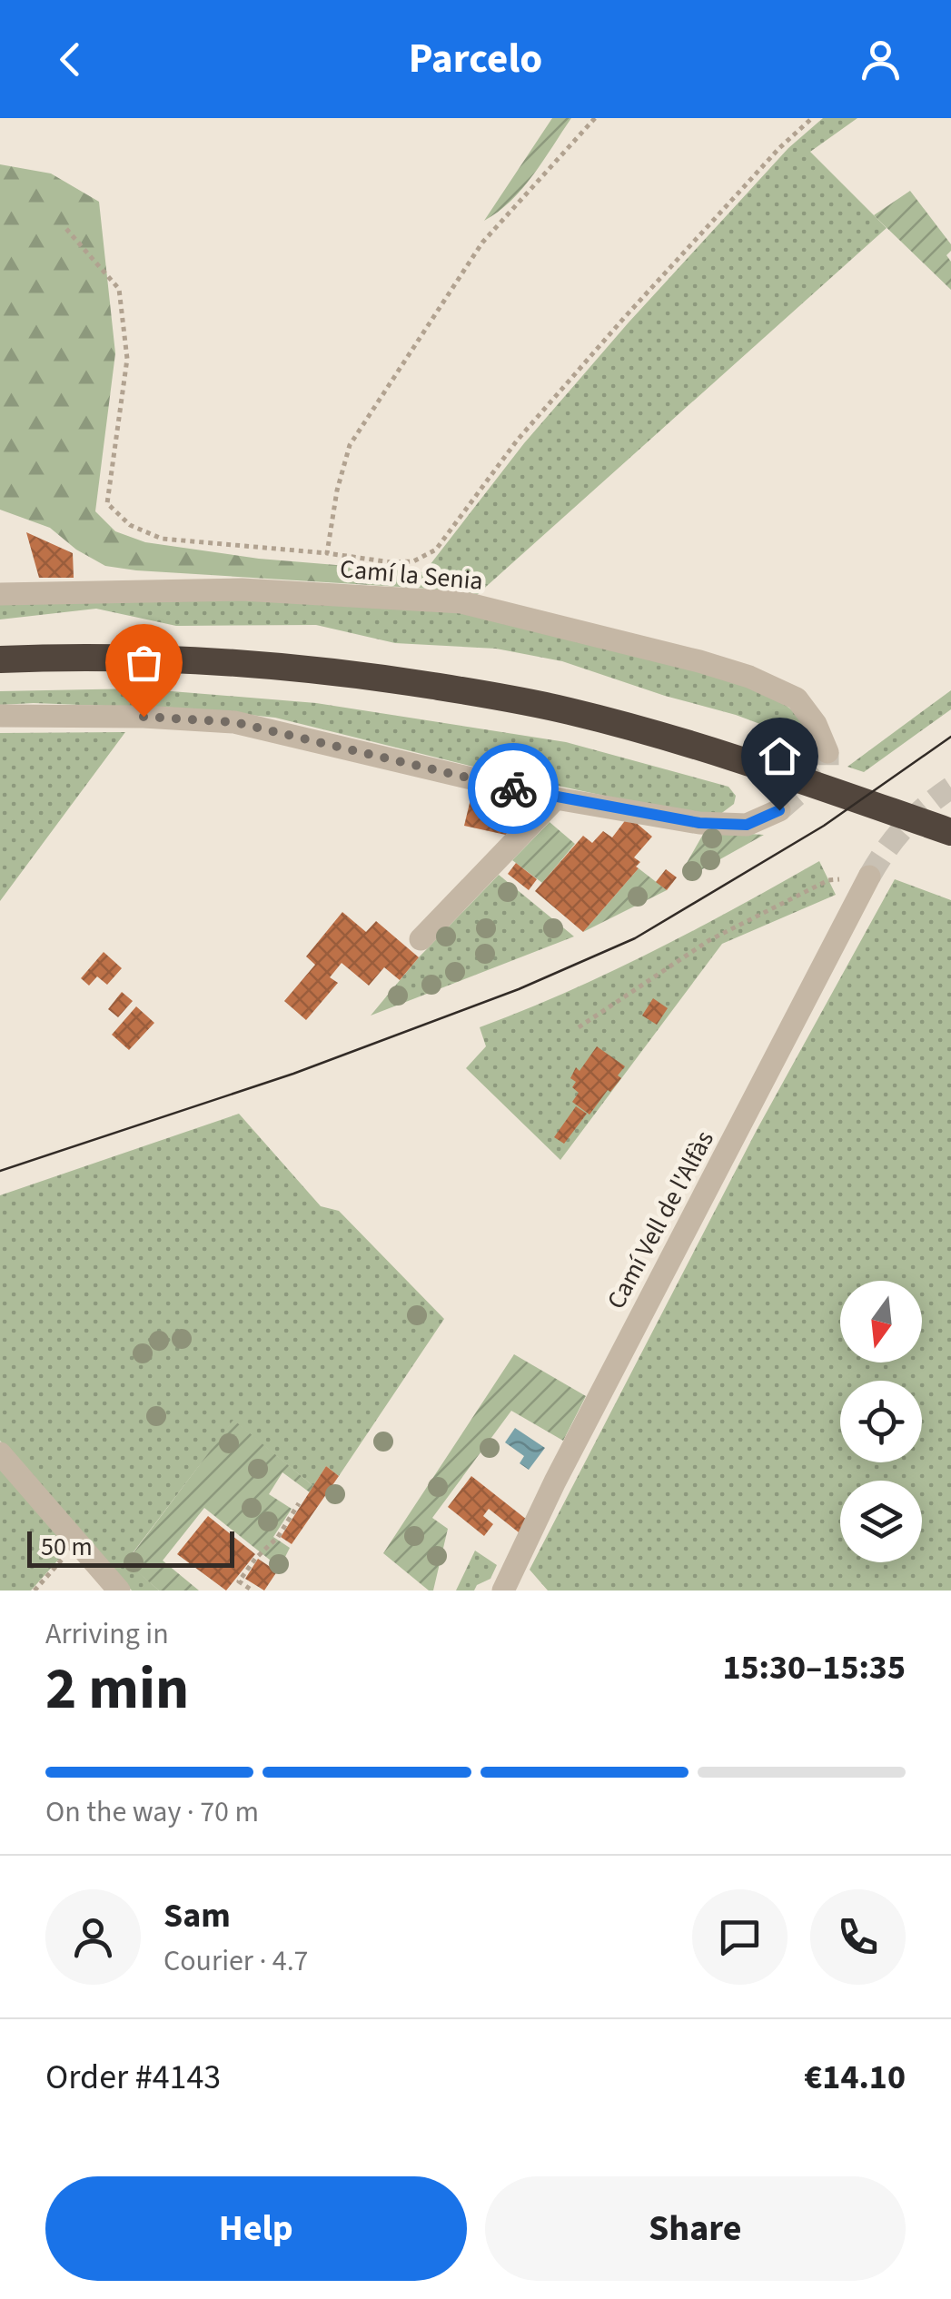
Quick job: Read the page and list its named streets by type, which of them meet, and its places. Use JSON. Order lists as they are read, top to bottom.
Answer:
{
  "streets": {
    "street": ["Camí la Senia", "Camí Vell de l'Alfàs"]
  },
  "scale_bar": "50 m",
  "north": "bottom",
  "page": {
    "header": "Parcelo",
    "scale": "50 m",
    "heading": ["2 min", "Arriving in", "15:30–15:35"],
    "panel": [
      "Sam",
      "Courier · 4.7",
      "Order #4143",
      "€14.10"
    ],
    "bar": "On the way · 70 m",
    "buttons": ["Help", "Share"]
  }
}
